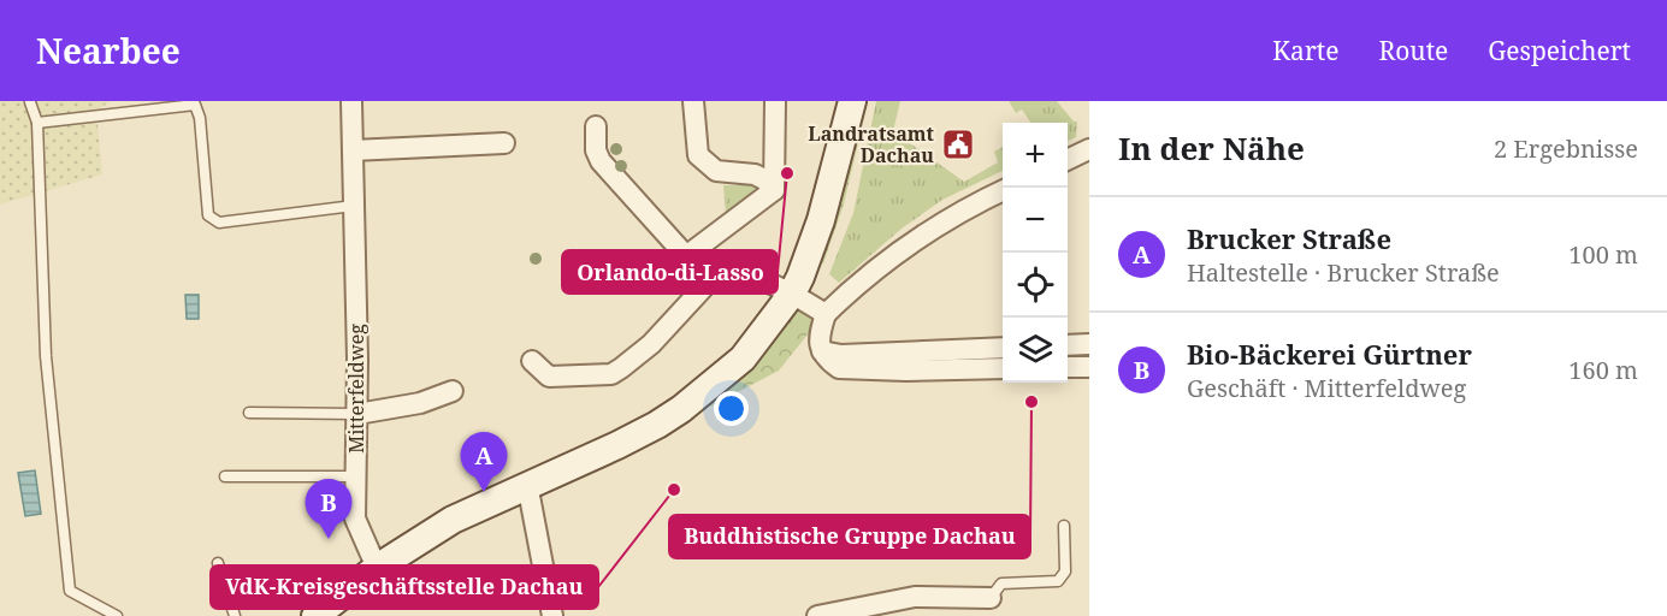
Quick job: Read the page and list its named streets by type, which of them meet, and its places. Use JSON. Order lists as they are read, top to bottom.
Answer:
{
  "streets": {
    "street": ["Mitterfeldweg"]
  },
  "places": {
    "public building": ["Landratsamt Dachau"],
    "other": ["Orlando-di-Lasso", "Buddhistische Gruppe Dachau", "VdK-Kreisgeschäftsstelle Dachau"]
  },
  "page": {
    "header": "Nearbee",
    "nav": ["Karte", "Route", "Gespeichert"],
    "heading": ["In der Nähe", "2 Ergebnisse"],
    "map_buttons": ["+", "−"],
    "list": [
      {
        "mark": "A",
        "name": "Brucker Straße",
        "note": "Haltestelle · Brucker Straße",
        "value": "100 m"
      },
      {
        "mark": "B",
        "name": "Bio-Bäckerei Gürtner",
        "note": "Geschäft · Mitterfeldweg",
        "value": "160 m"
      }
    ],
    "pins": ["A", "B"]
  }
}
